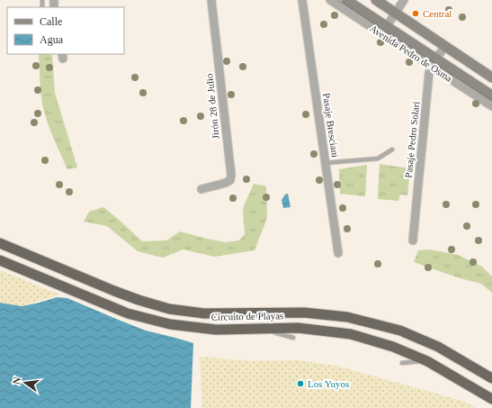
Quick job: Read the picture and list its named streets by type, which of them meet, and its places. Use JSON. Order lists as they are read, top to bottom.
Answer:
{
  "streets": {
    "highway": ["Circuito de Playas"],
    "main road": ["Avenida Pedro de Osma"],
    "street": ["Jirón 28 de Julio", "Pasaje Bresciani", "Pasaje Pedro Solari"]
  },
  "crossings": [
    ["Avenida Pedro de Osma", "Pasaje Pedro Solari"]
  ],
  "places": ["Central", "Los Yuyos"],
  "legend": ["Calle", "Agua"],
  "north": "left"
}
